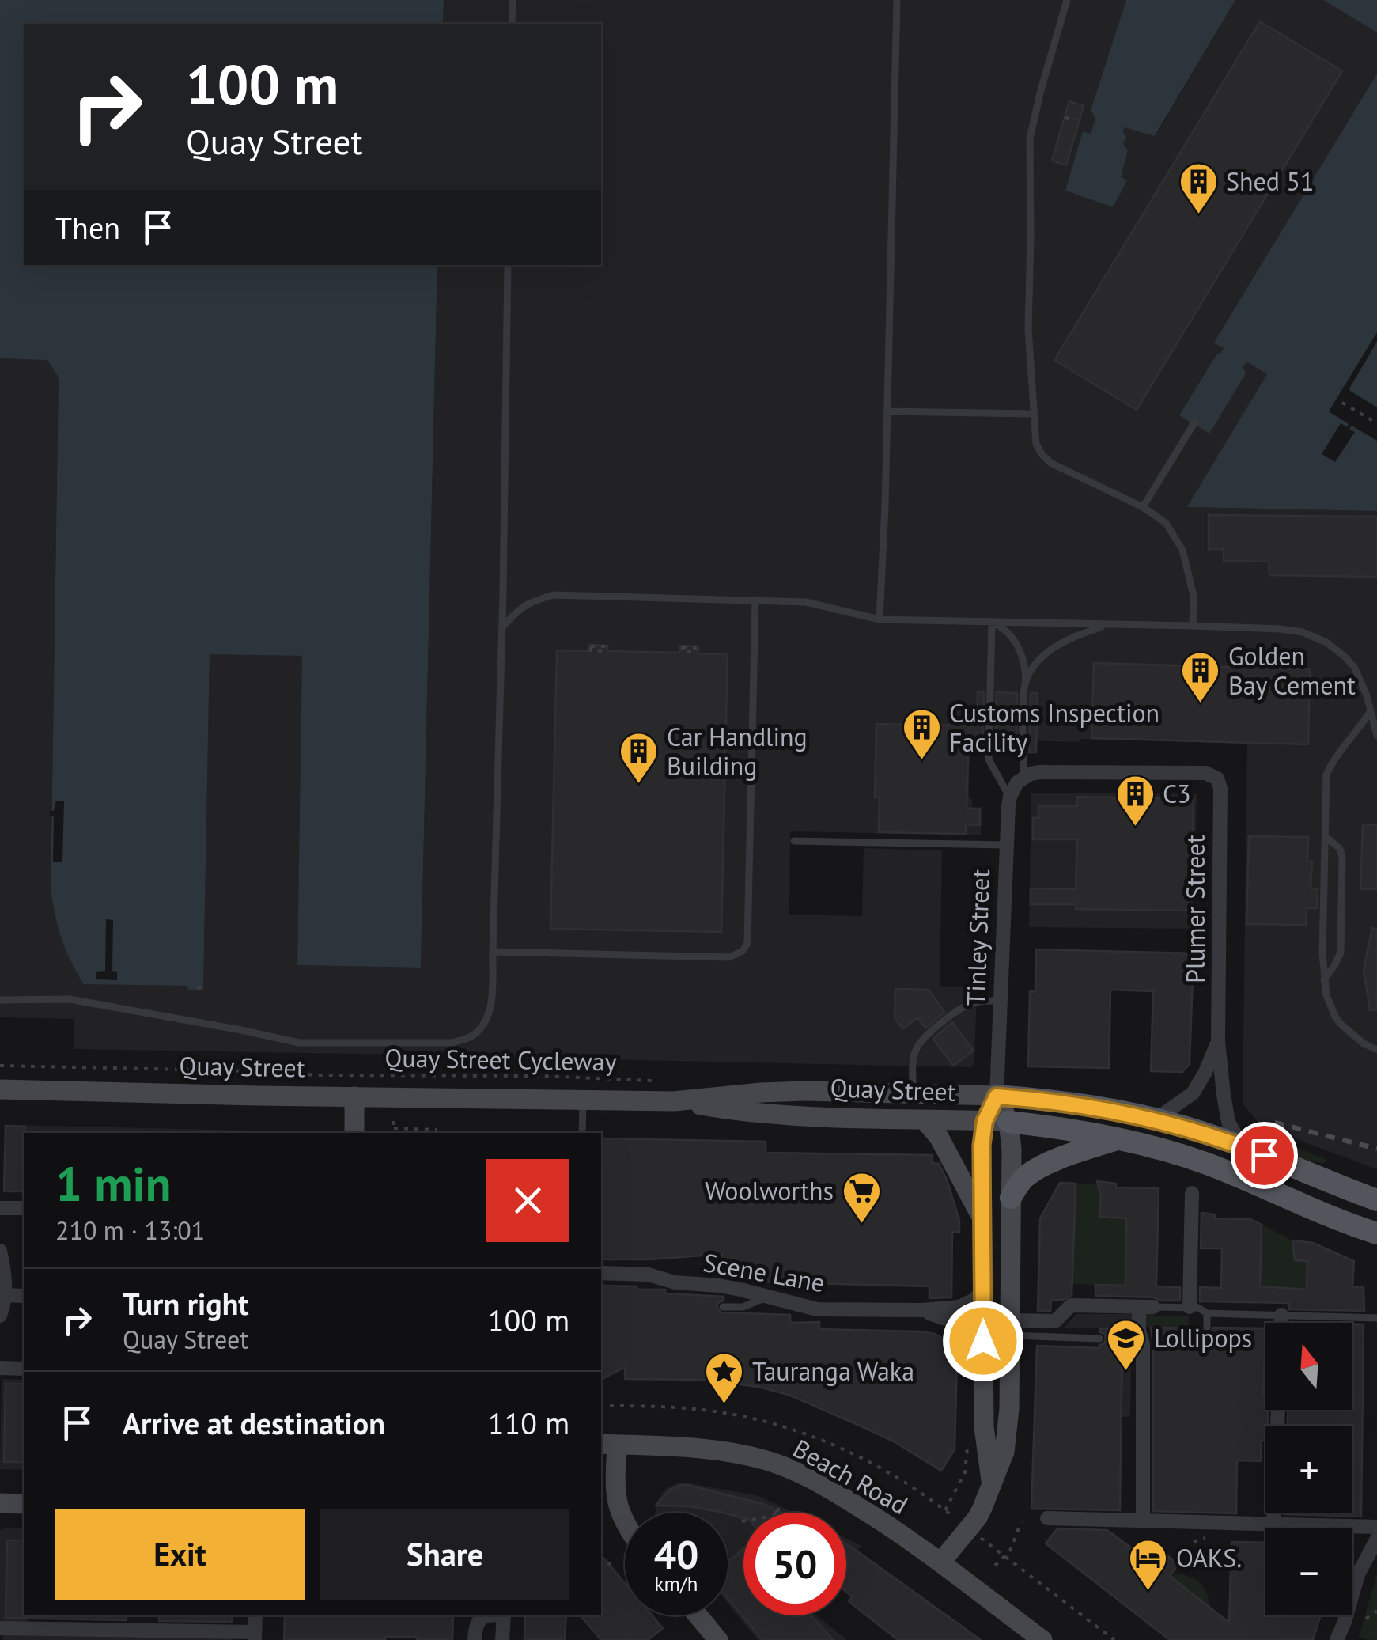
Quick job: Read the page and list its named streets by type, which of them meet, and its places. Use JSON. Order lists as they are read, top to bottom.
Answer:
{
  "streets": {
    "main road": ["Quay Street", "Beach Road"],
    "street": ["Plumer Street", "Tinley Street", "Scene Lane"],
    "path": ["Quay Street Cycleway"]
  },
  "crossings": [
    ["Plumer Street", "Tinley Street"],
    ["Plumer Street", "Quay Street"],
    ["Tinley Street", "Quay Street"]
  ],
  "places": {
    "building": [
      "Shed 51",
      "Golden Bay Cement",
      "Customs Inspection Facility",
      "Car Handling Building",
      "C3"
    ],
    "supermarket": ["Woolworths"],
    "school or university": ["Lollipops"],
    "place": ["Tauranga Waka"],
    "hotel": ["OAKS."]
  },
  "north": "top",
  "page": {
    "turn": ["100 m", "Quay Street"],
    "then": "Then",
    "heading": ["1 min", "210 m · 13:01"],
    "list": [
      {
        "name": "Turn right",
        "note": "Quay Street",
        "value": "100 m"
      },
      {
        "name": "Arrive at destination",
        "value": "110 m"
      }
    ],
    "map_buttons": ["+", "−"],
    "buttons": ["Exit", "Share"],
    "speed": "40 km/h",
    "limit": "50"
  }
}
